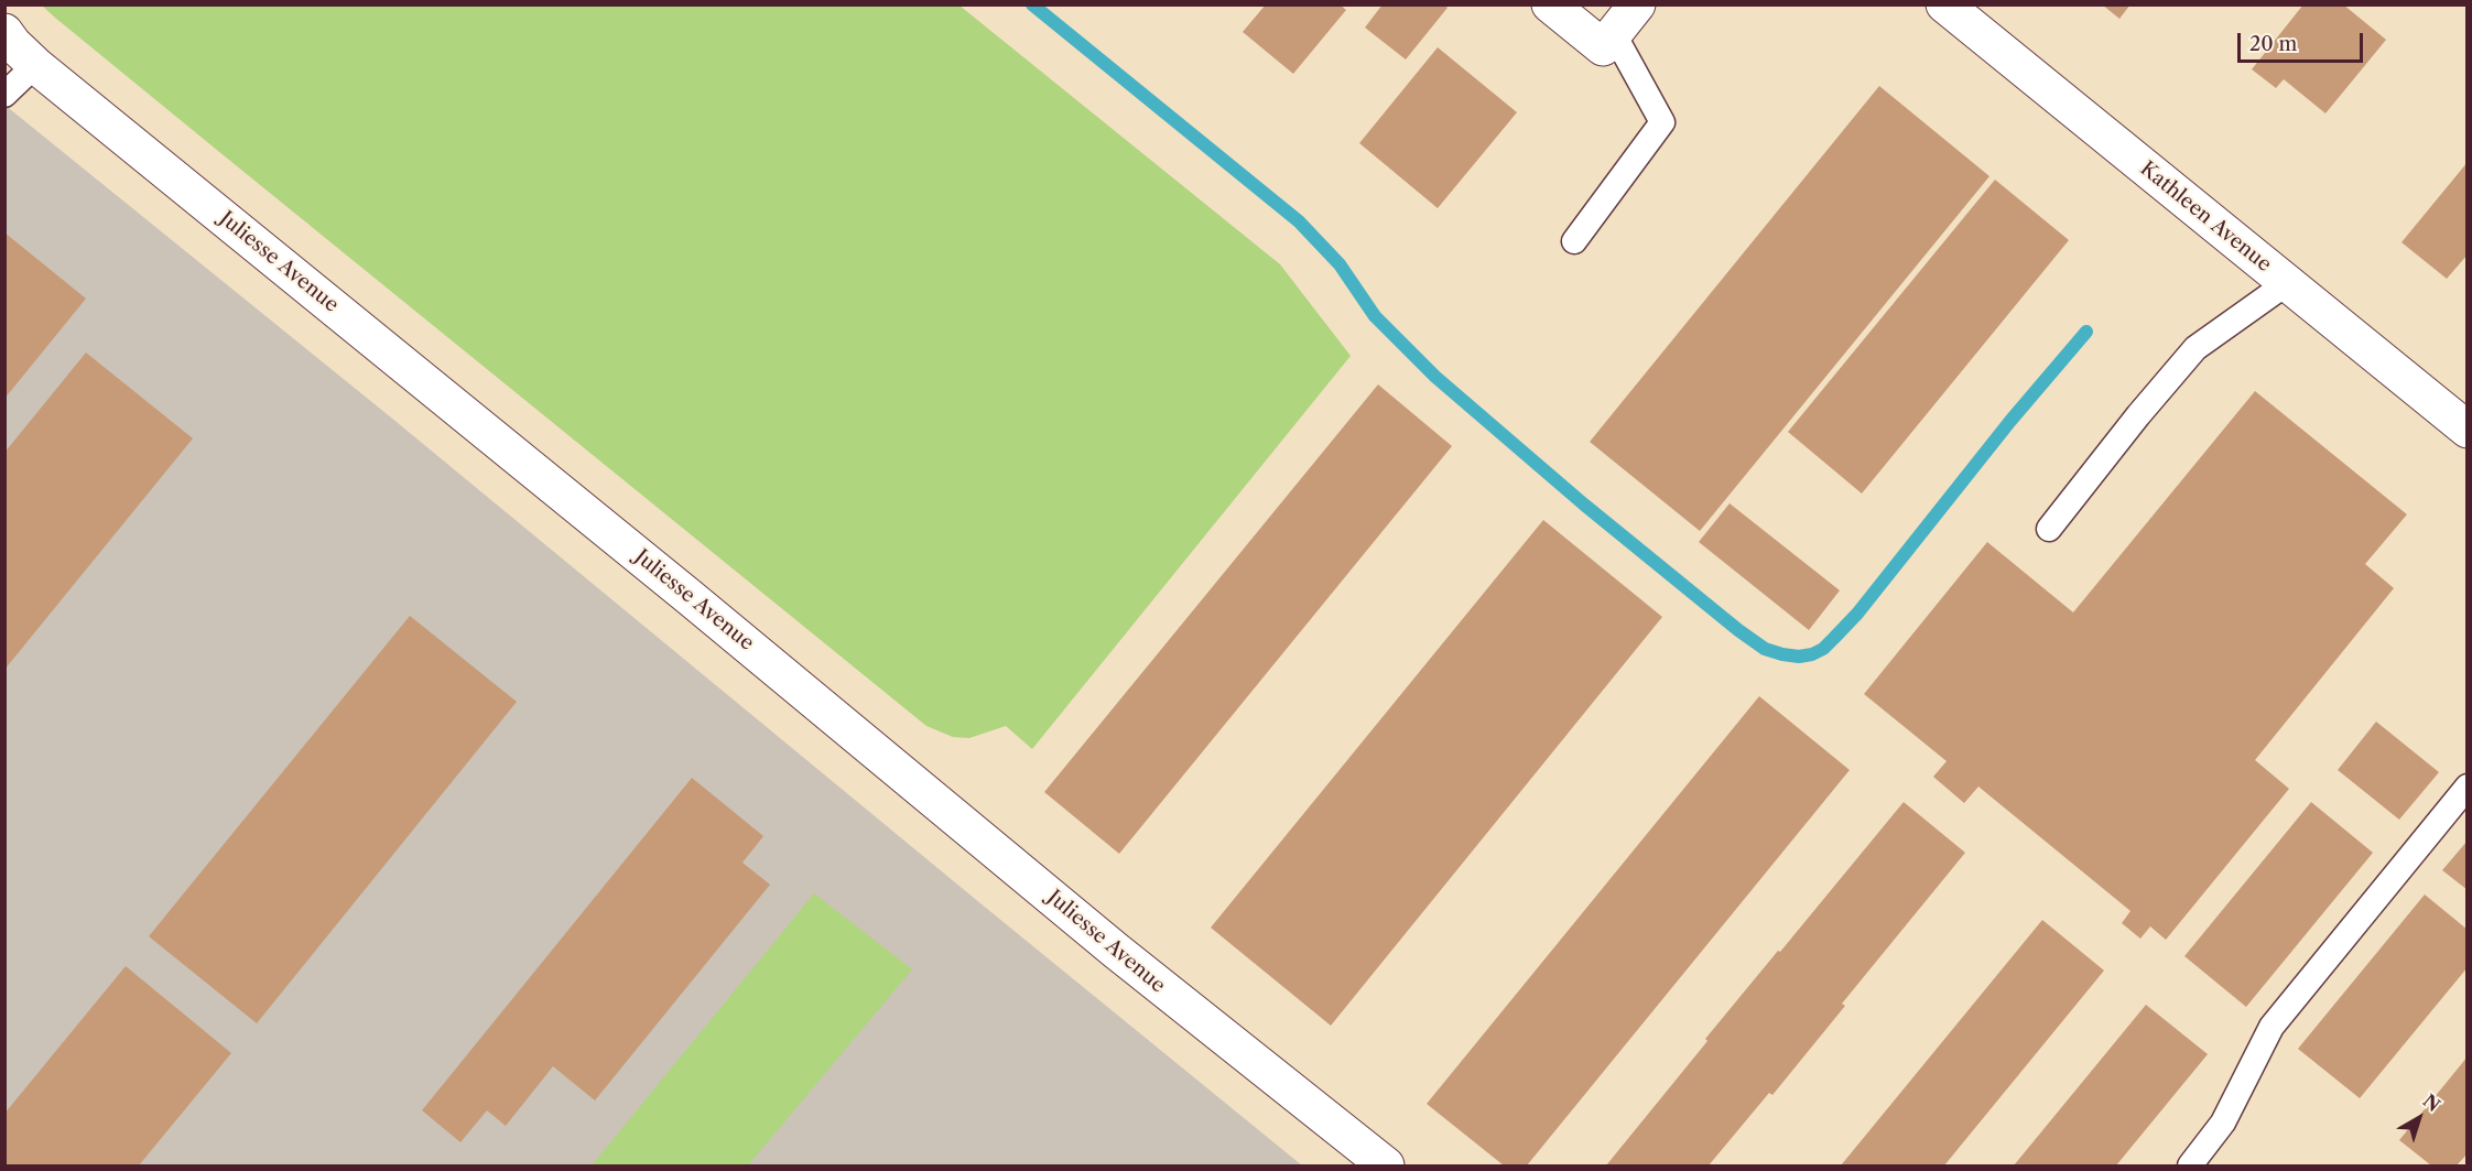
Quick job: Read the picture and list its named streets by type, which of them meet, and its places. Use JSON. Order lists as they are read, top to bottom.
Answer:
{
  "streets": {
    "street": ["Kathleen Avenue", "Juliesse Avenue"]
  },
  "scale_bar": "20 m",
  "north": "top right"
}
